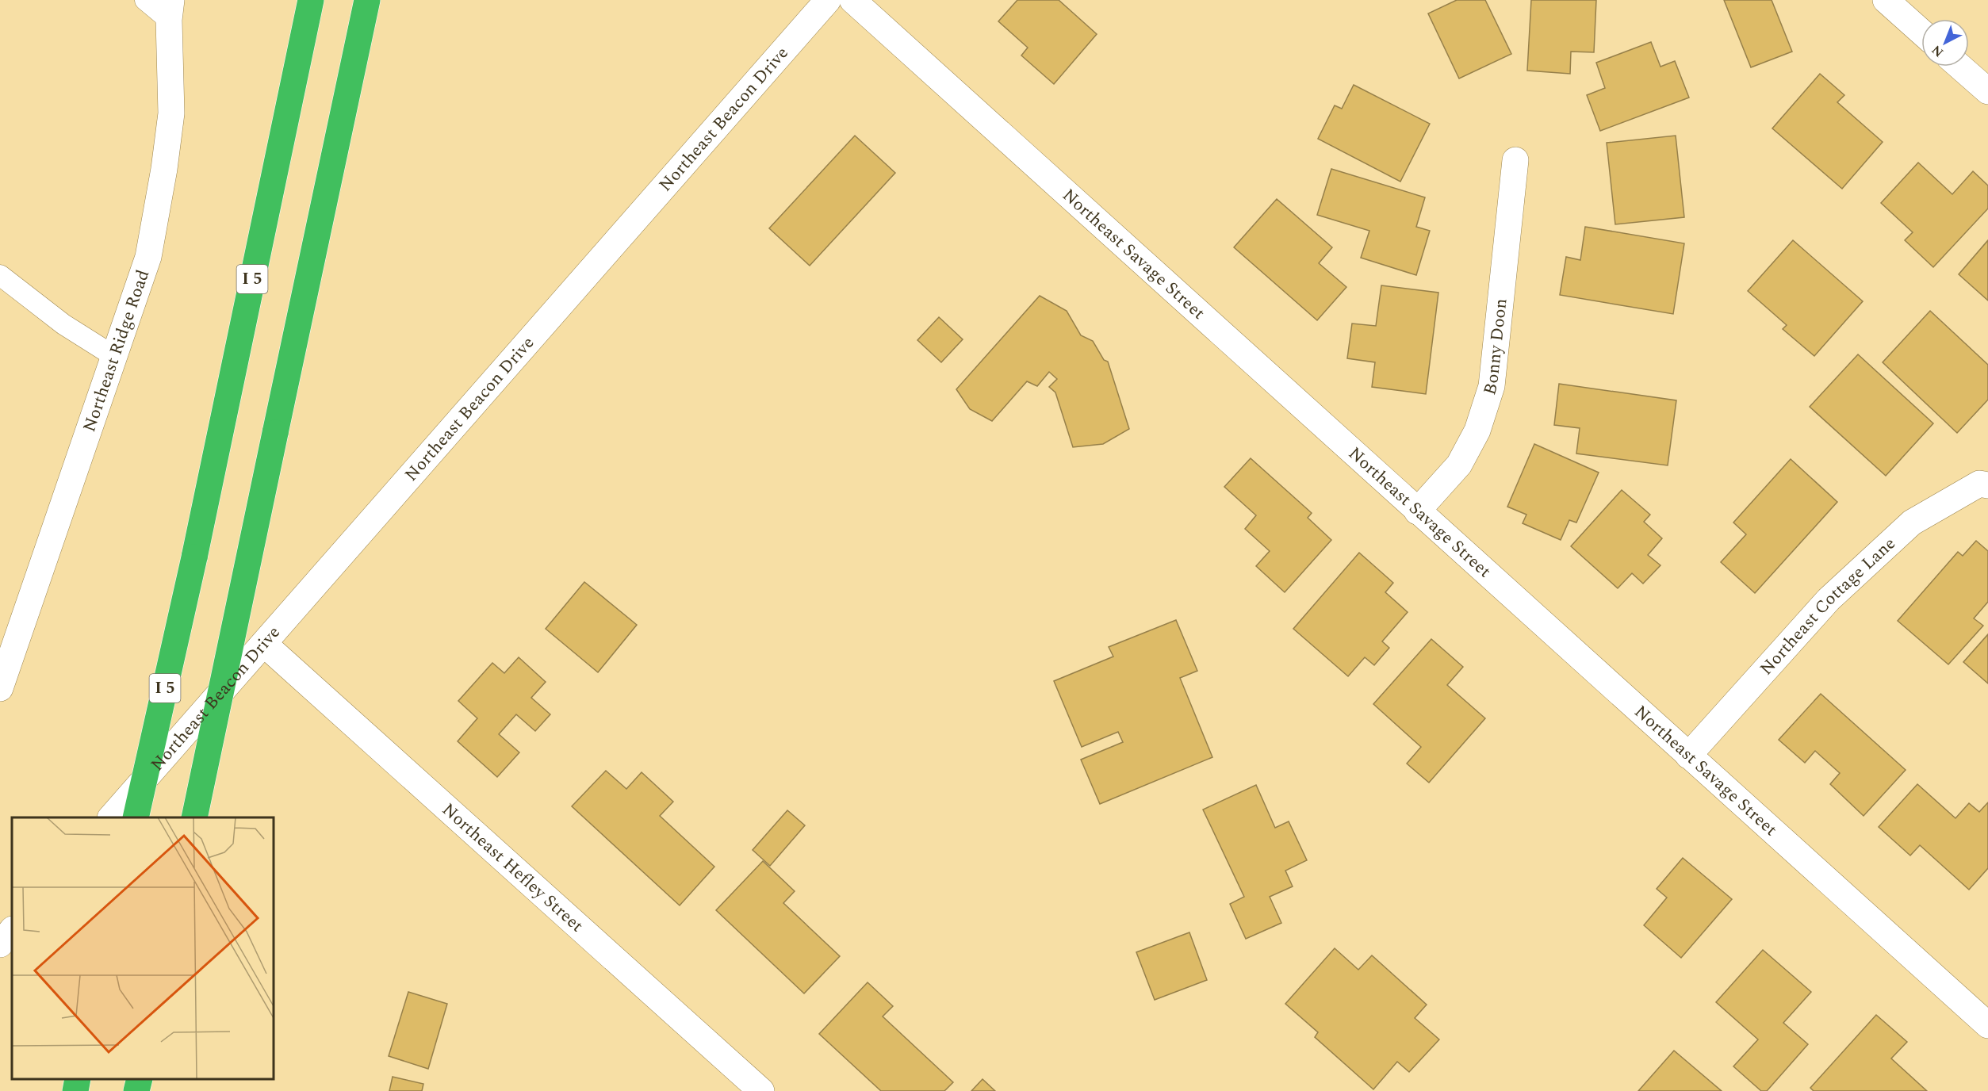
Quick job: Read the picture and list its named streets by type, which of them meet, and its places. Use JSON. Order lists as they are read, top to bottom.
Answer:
{
  "streets": {
    "highway": ["I 5"],
    "street": [
      "Northeast Beacon Drive",
      "Northeast Savage Street",
      "Bonny Doon",
      "Northeast Ridge Road",
      "Northeast Cottage Lane",
      "Northeast Hefley Street"
    ]
  },
  "crossings": [
    ["Northeast Beacon Drive", "Northeast Hefley Street"],
    ["Northeast Savage Street", "Bonny Doon"],
    ["Northeast Savage Street", "Northeast Cottage Lane"]
  ],
  "north": "bottom left"
}
